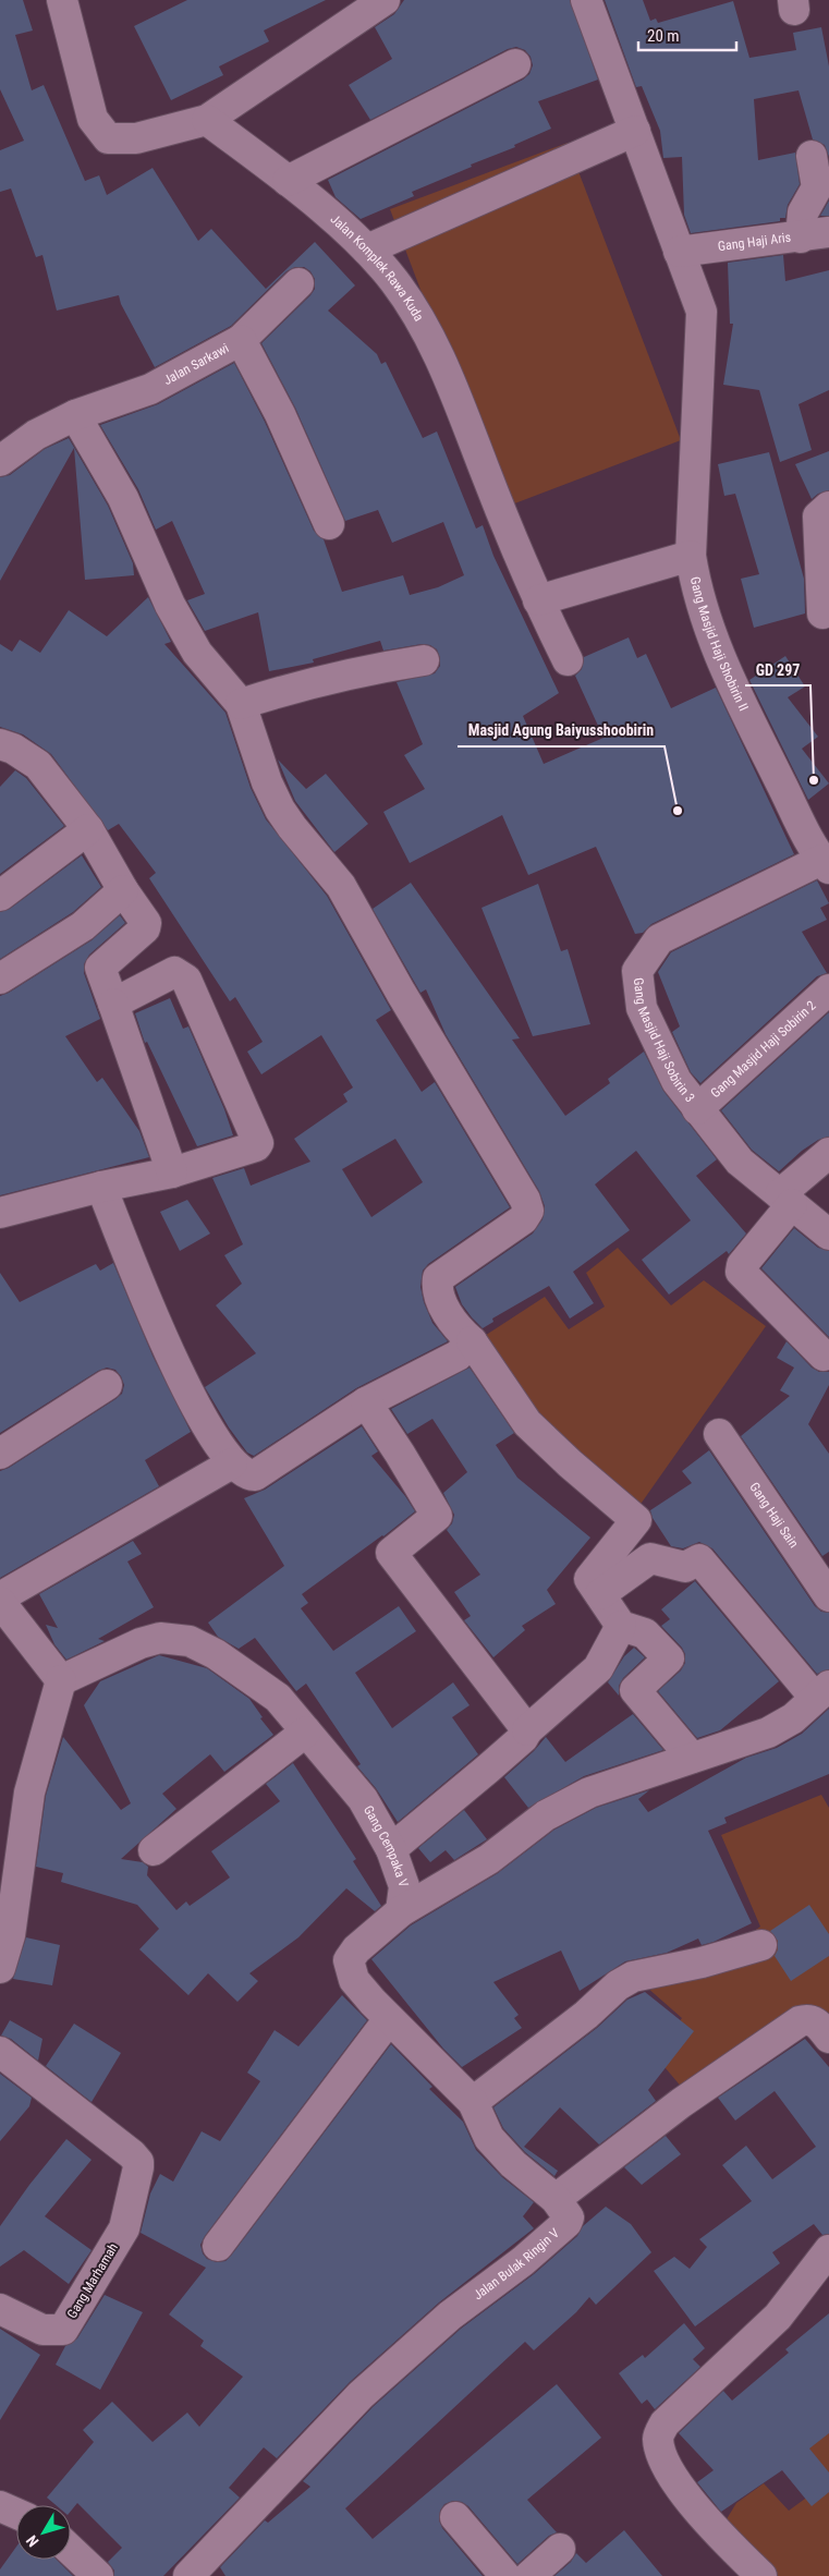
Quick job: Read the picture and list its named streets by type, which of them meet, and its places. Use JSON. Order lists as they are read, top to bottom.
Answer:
{
  "streets": {
    "street": [
      "Gang Haji Aris",
      "Jalan Komplek Rawa Kuda",
      "Jalan Sarkawi",
      "Gang Masjid Haji Shobirin II",
      "Gang Masjid Haji Sobirin 3",
      "Gang Masjid Haji Sobirin 2",
      "Gang Haji Sain",
      "Gang Cempaka V",
      "Jalan Bulak Ringin V",
      "Gang Marhamah"
    ]
  },
  "crossings": [
    ["Gang Haji Aris", "Gang Masjid Haji Shobirin II"],
    ["Gang Masjid Haji Shobirin II", "Gang Masjid Haji Sobirin 3"],
    ["Gang Masjid Haji Sobirin 3", "Gang Masjid Haji Sobirin 2"],
    ["Gang Cempaka V", "Jalan Bulak Ringin V"]
  ],
  "places": ["GD 297", "Masjid Agung Baiyusshoobirin"],
  "scale_bar": "20 m",
  "north": "bottom left"
}
